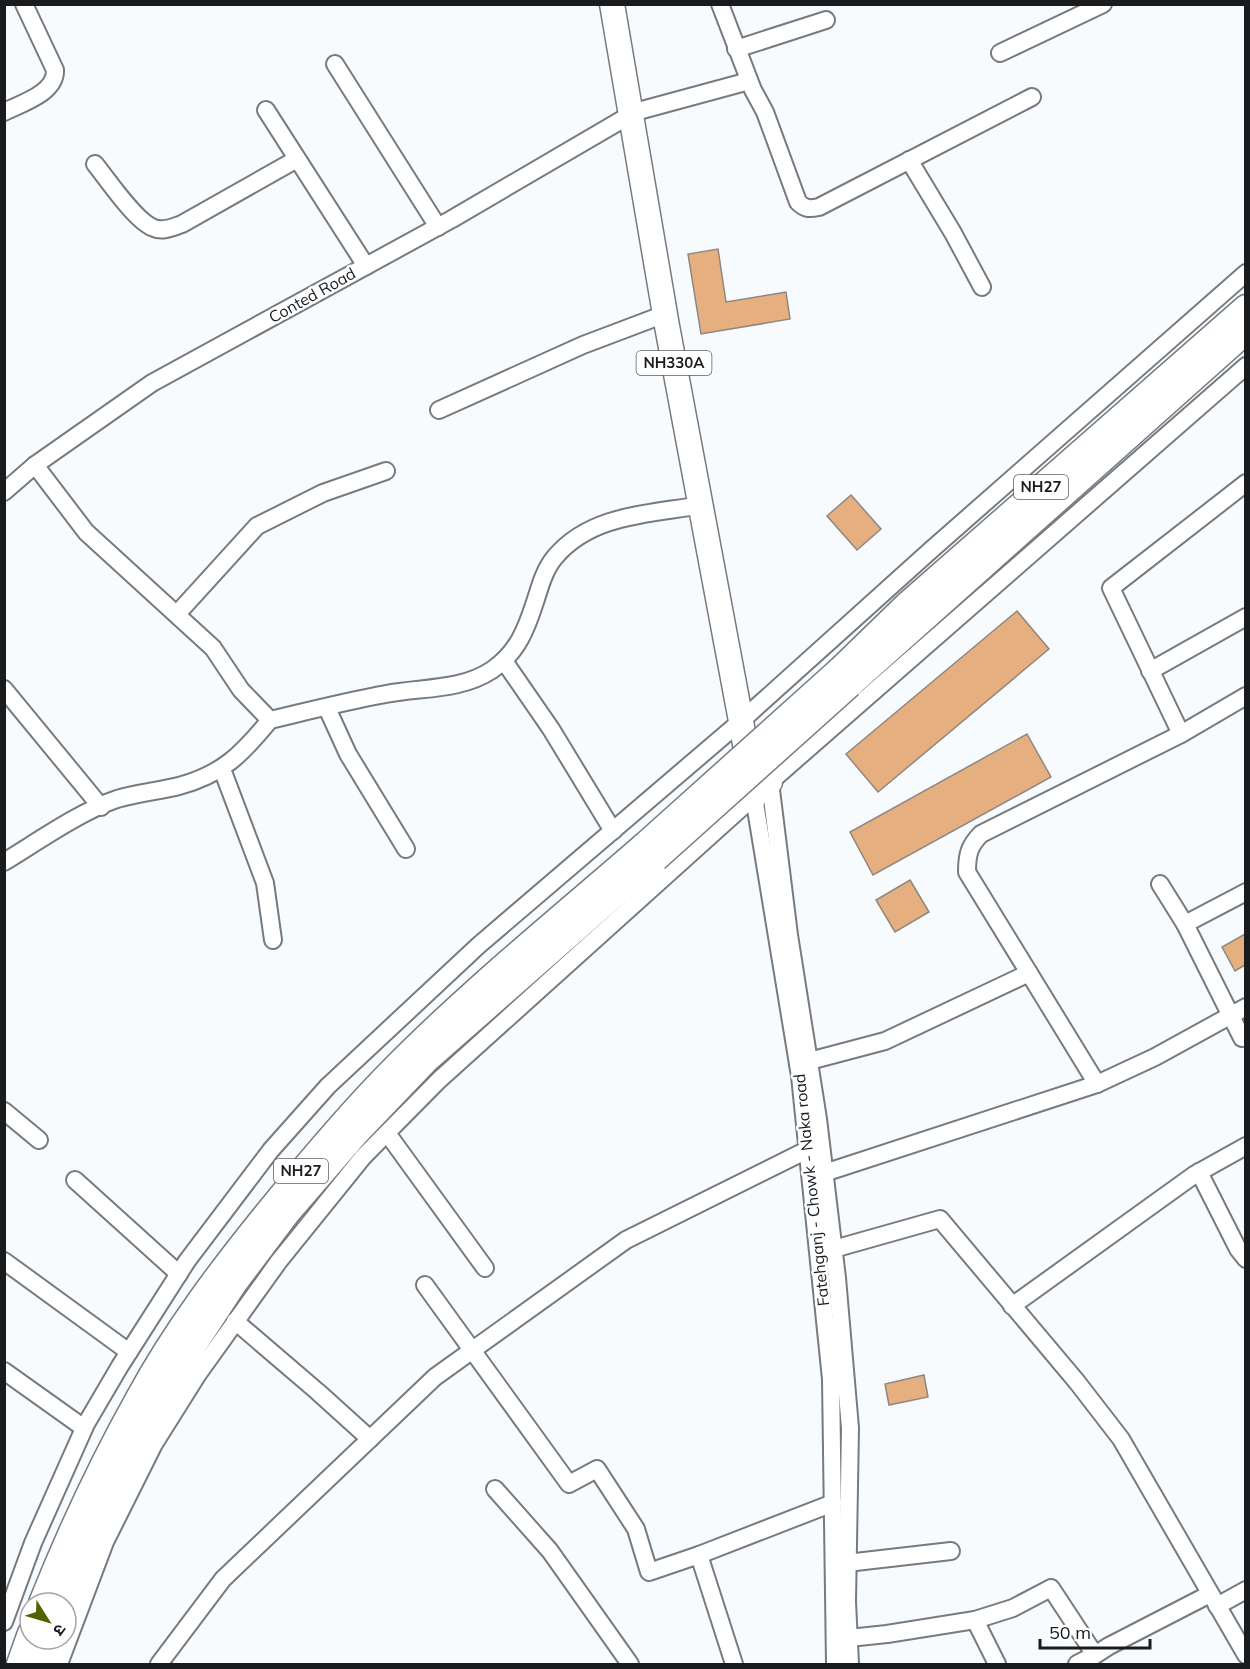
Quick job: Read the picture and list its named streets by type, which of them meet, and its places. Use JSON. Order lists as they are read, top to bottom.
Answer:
{
  "streets": {
    "highway": ["NH330A", "NH27", "Fatehganj - Chowk - Naka road"],
    "street": ["Conted Road"]
  },
  "crossings": [
    ["Conted Road", "NH330A"],
    ["NH330A", "Fatehganj - Chowk - Naka road"]
  ],
  "scale_bar": "50 m",
  "north": "bottom right"
}
